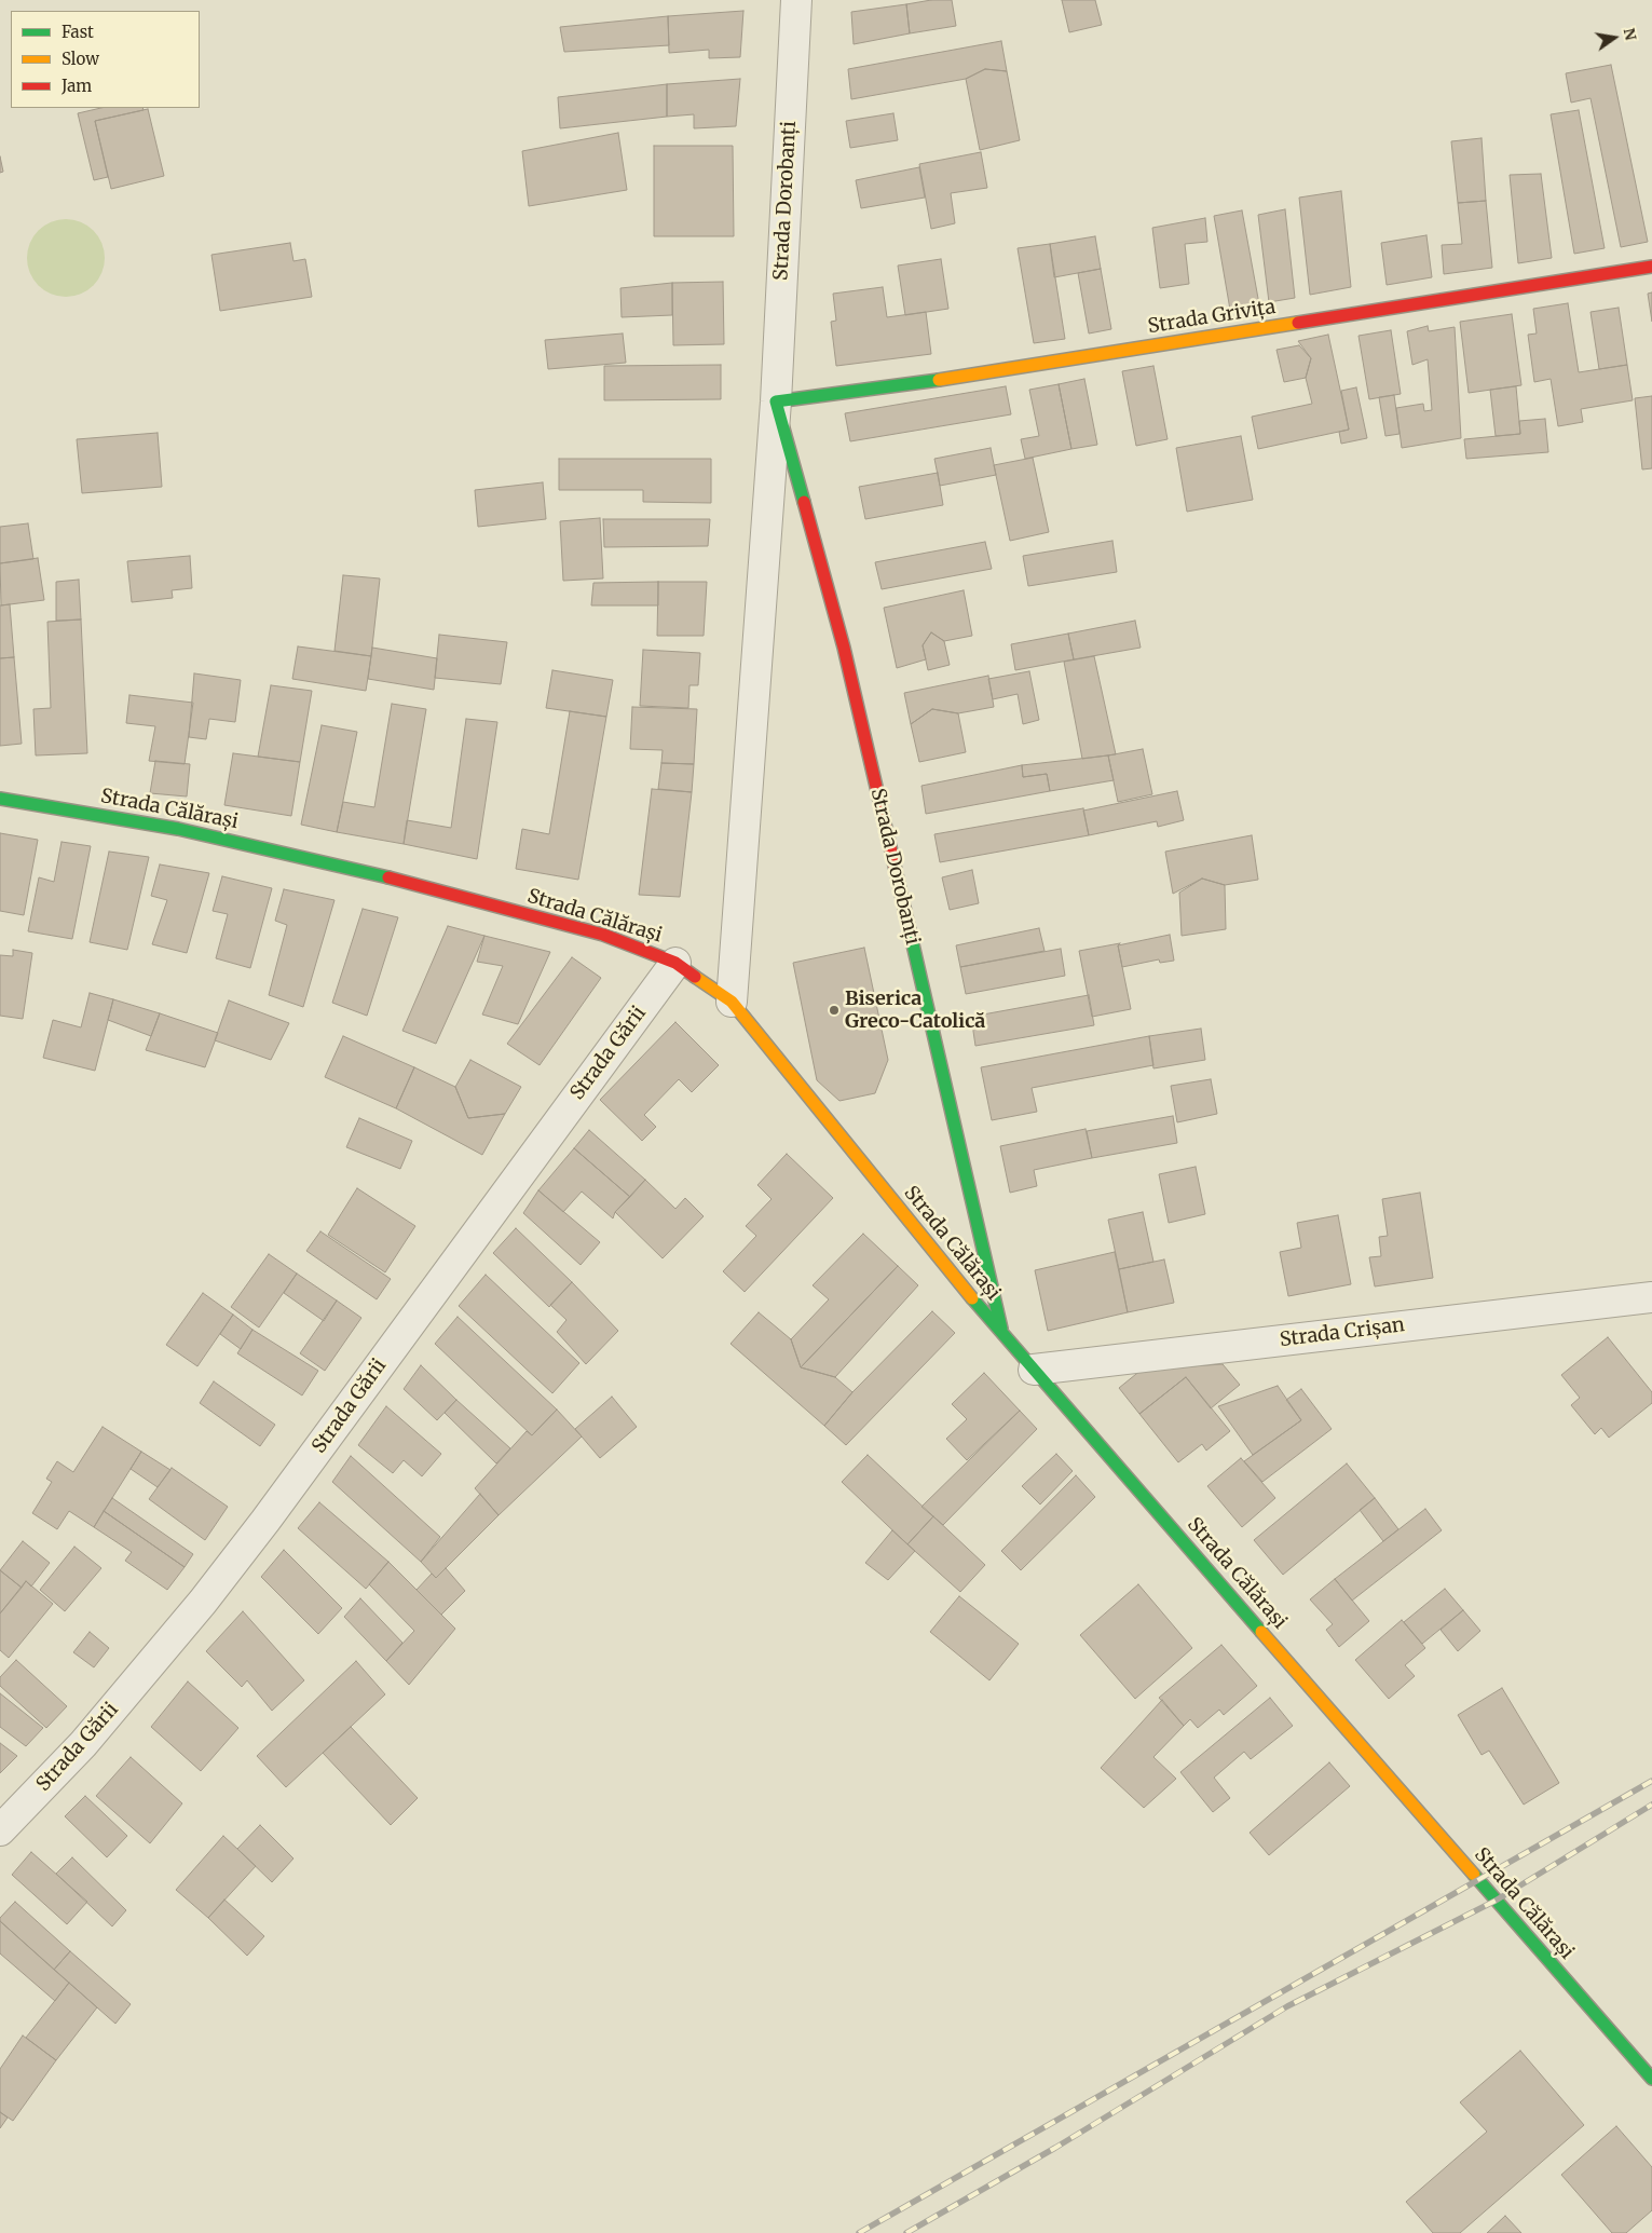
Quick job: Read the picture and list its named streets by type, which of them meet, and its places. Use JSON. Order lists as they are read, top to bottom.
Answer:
{
  "streets": {
    "main road": ["Strada Dorobanți", "Strada Grivița", "Strada Călărași"],
    "street": ["Strada Gării", "Strada Crișan"]
  },
  "crossings": [
    ["Strada Dorobanți", "Strada Grivița"],
    ["Strada Dorobanți", "Strada Călărași"],
    ["Strada Călărași", "Strada Gării"],
    ["Strada Călărași", "Strada Crișan"]
  ],
  "places": ["Biserica Greco-Catolică"],
  "legend": ["Fast", "Slow", "Jam"],
  "north": "right"
}
